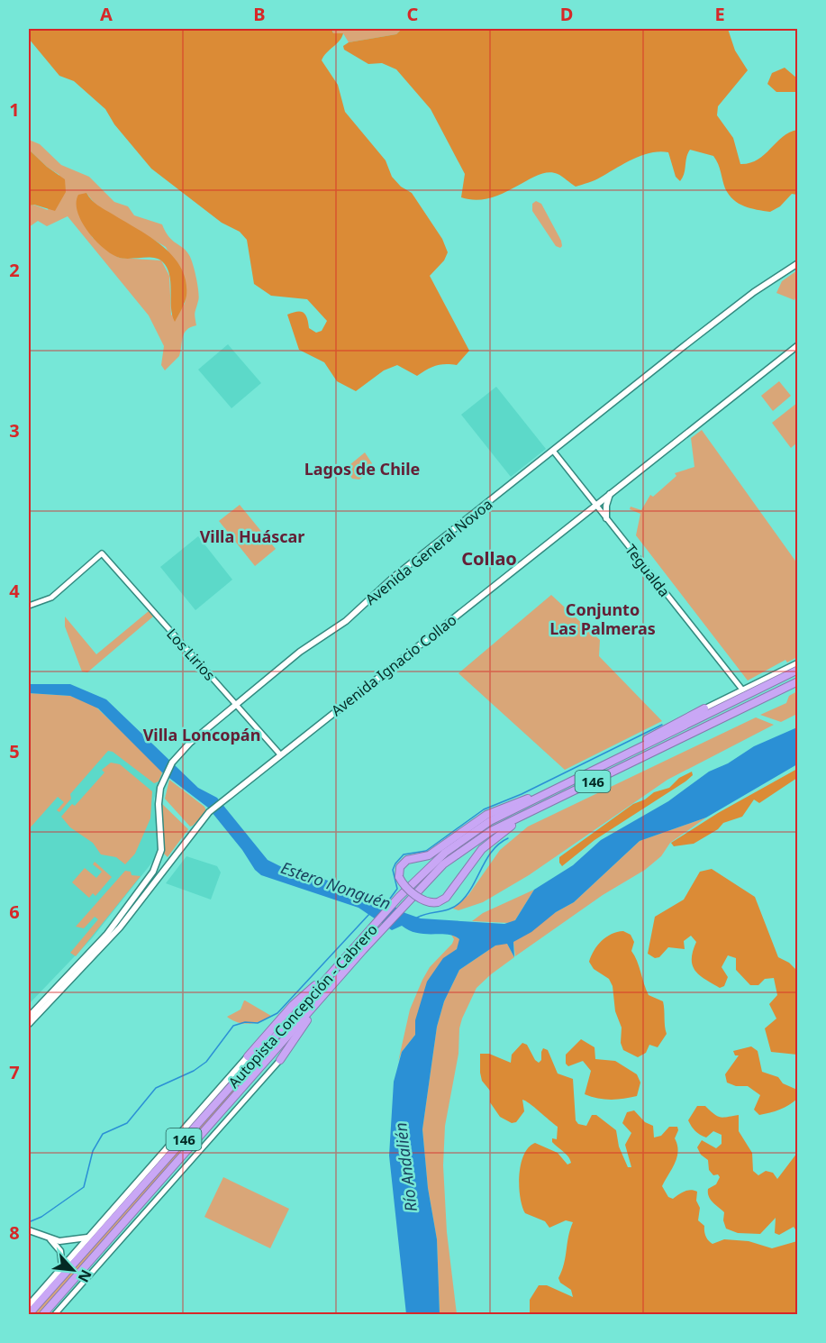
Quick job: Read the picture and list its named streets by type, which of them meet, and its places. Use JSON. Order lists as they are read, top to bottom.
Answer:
{
  "streets": {
    "highway": ["146", "Autopista Concepción - Cabrero"],
    "main road": ["Avenida General Novoa", "Avenida Ignacio Collao"],
    "street": ["Tegualda", "Los Lirios"]
  },
  "crossings": [
    ["Avenida General Novoa", "Tegualda"],
    ["Avenida General Novoa", "Los Lirios"],
    ["Tegualda", "Avenida Ignacio Collao"],
    ["Los Lirios", "Avenida Ignacio Collao"]
  ],
  "districts": [
    "Lagos de Chile",
    "Villa Huáscar",
    "Collao",
    "Conjunto Las Palmeras",
    "Villa Loncopán"
  ],
  "water": ["Estero Nonguén", "Río Andalién"],
  "north": "bottom right",
  "grid": {
    "columns": [
      "A",
      "B",
      "C",
      "D",
      "E"
    ],
    "rows": [
      "1",
      "2",
      "3",
      "4",
      "5",
      "6",
      "7",
      "8"
    ]
  }
}
